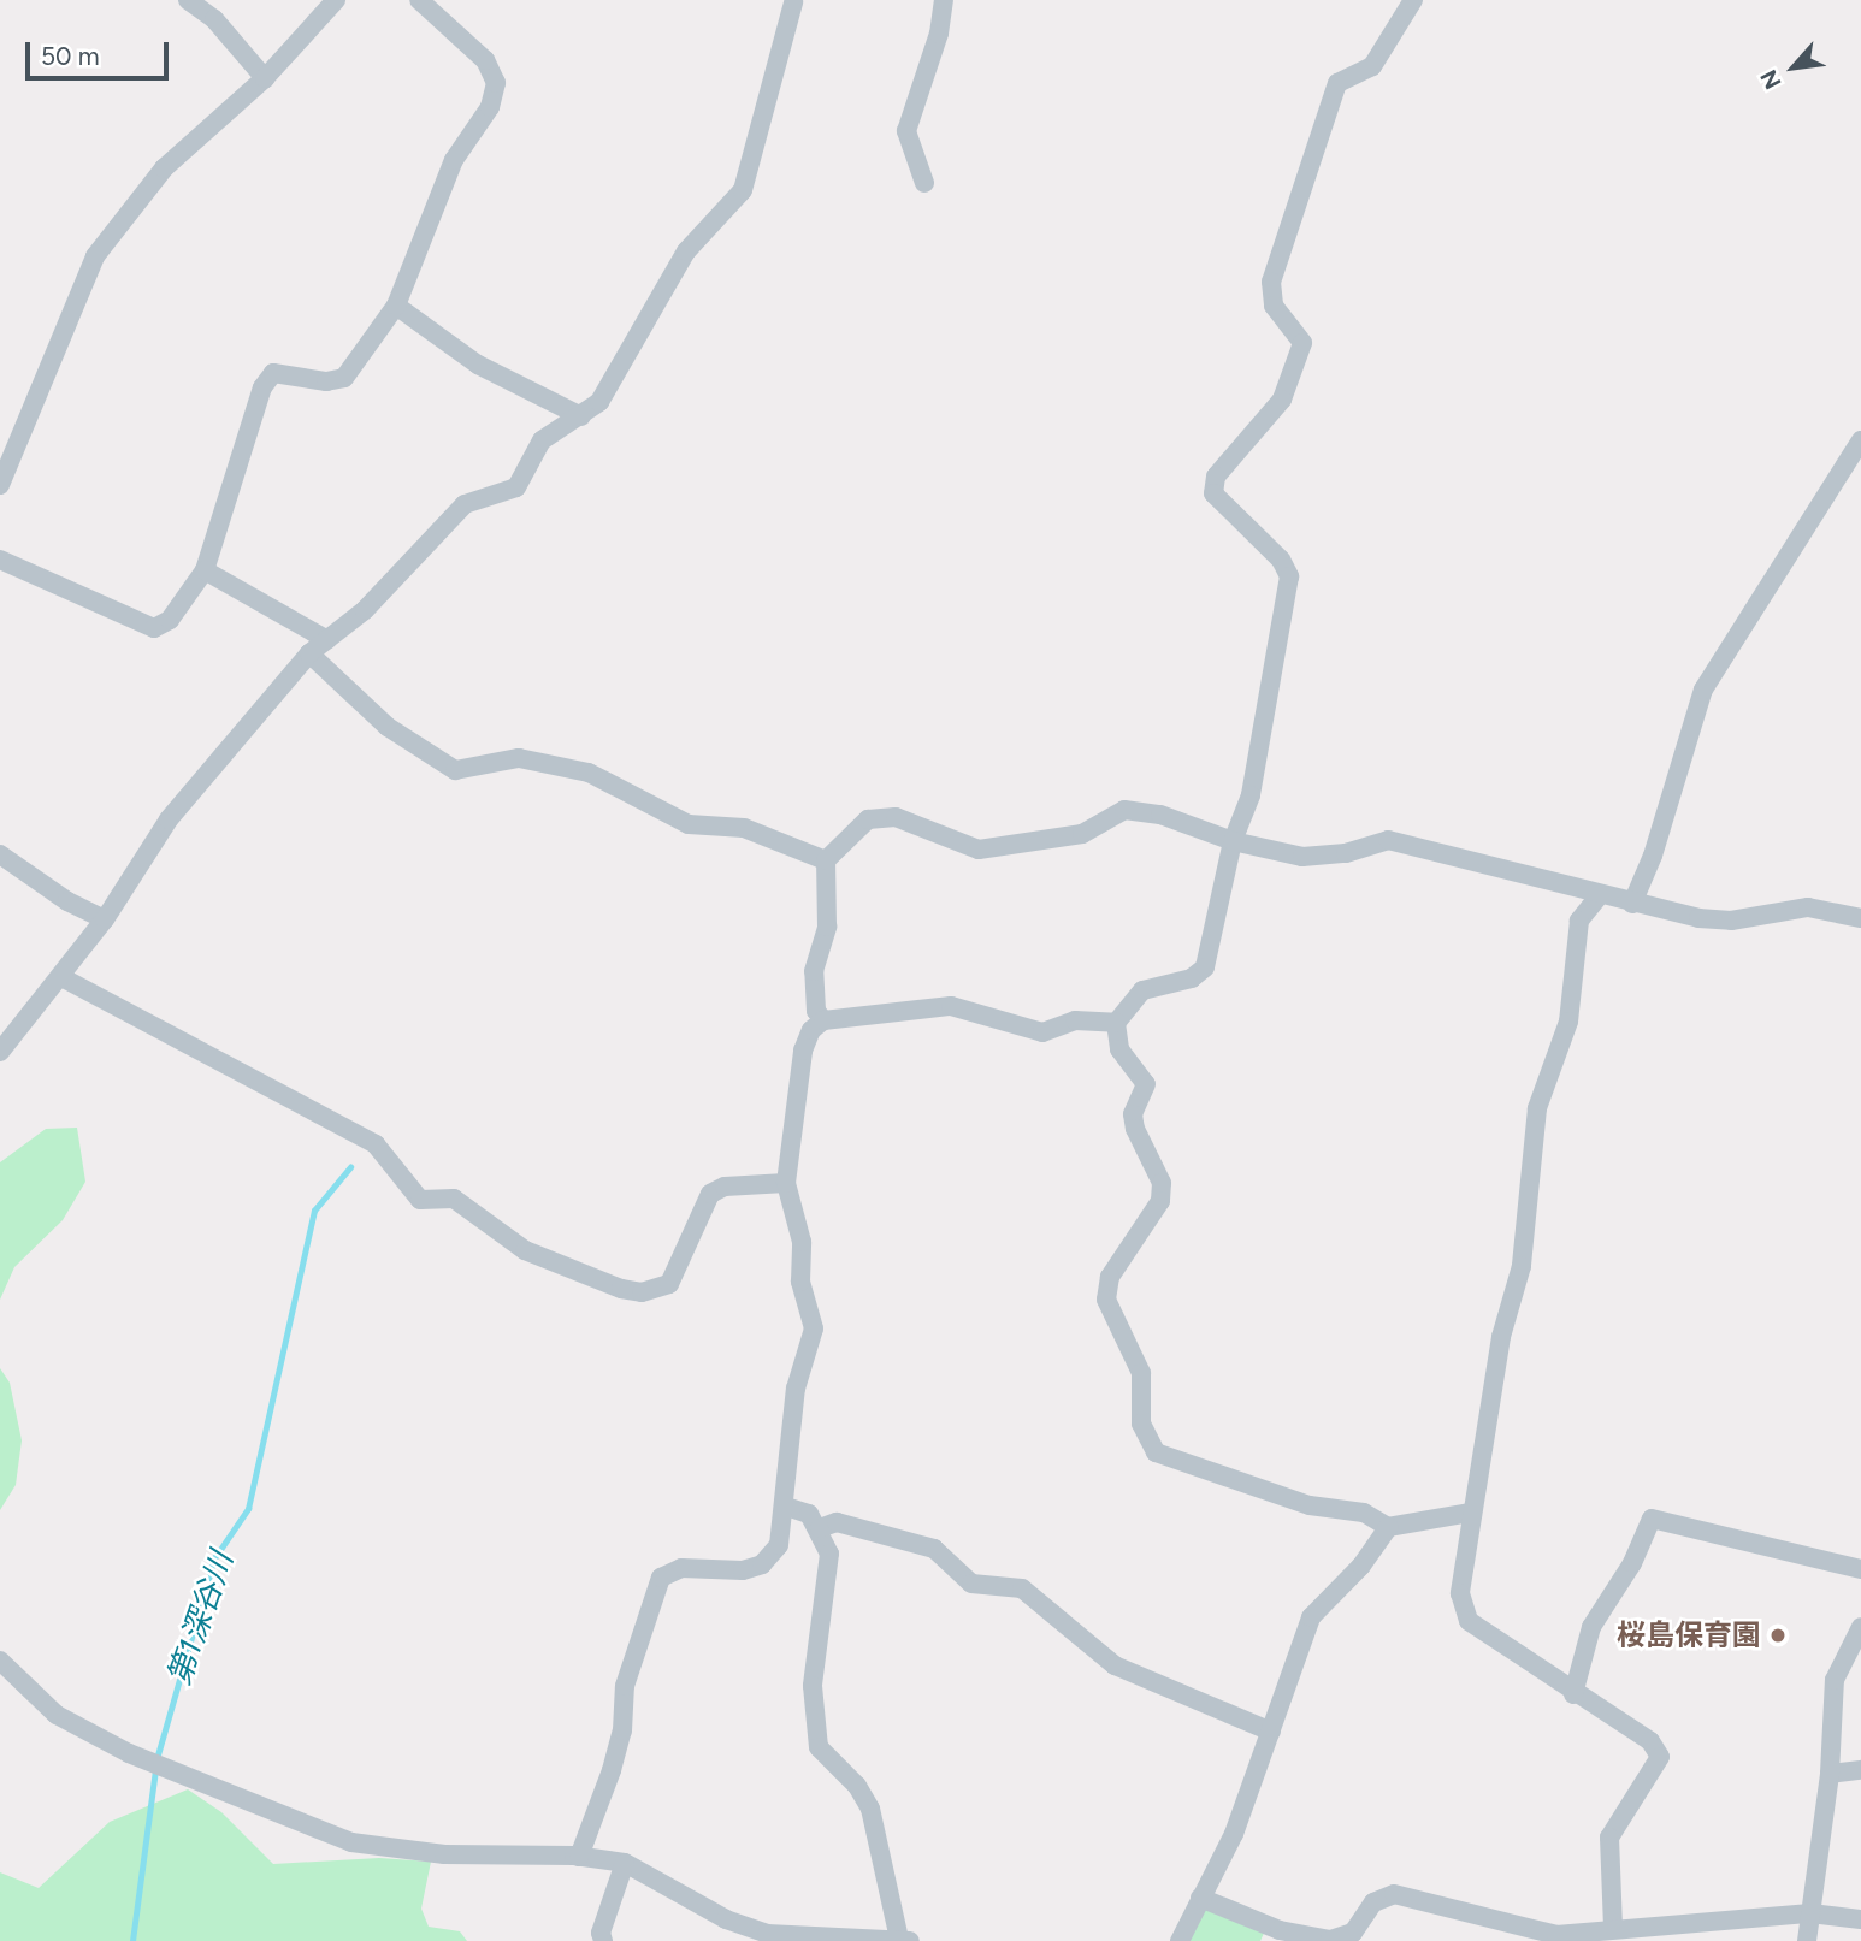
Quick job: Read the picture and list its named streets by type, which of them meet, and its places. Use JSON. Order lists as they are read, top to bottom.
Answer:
{
  "water": ["第1深谷川"],
  "places": ["桜島保育園"],
  "scale_bar": "50 m",
  "north": "bottom left"
}
